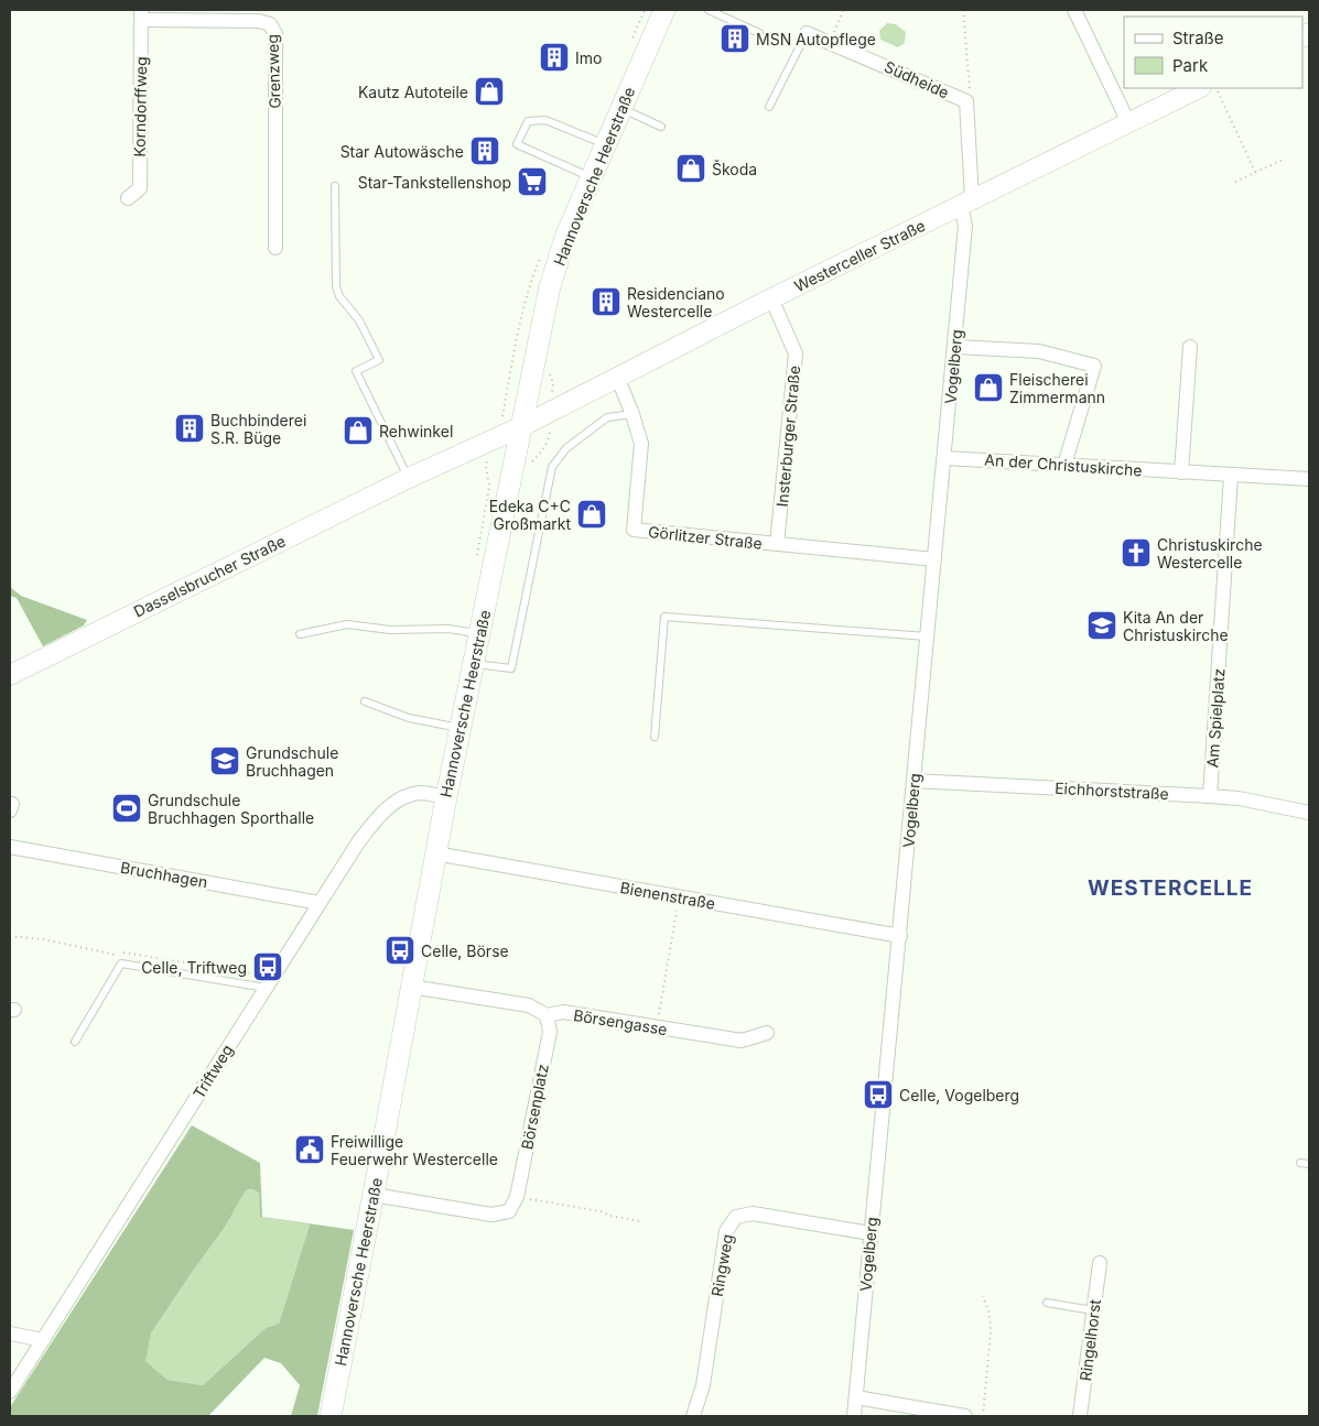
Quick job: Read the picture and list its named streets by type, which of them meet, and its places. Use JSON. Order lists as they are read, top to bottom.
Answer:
{
  "streets": {
    "main road": ["Hannoversche Heerstraße"],
    "street": [
      "Grenzweg",
      "Südheide",
      "Korndorffweg",
      "Westerceller Straße",
      "Vogelberg",
      "Insterburger Straße",
      "An der Christuskirche",
      "Görlitzer Straße",
      "Dasselsbrucher Straße",
      "Am Spielplatz",
      "Eichhorststraße",
      "Bruchhagen",
      "Bienenstraße",
      "Börsengasse",
      "Triftweg",
      "Börsenplatz",
      "Ringweg",
      "Ringelhorst"
    ]
  },
  "crossings": [
    ["Grenzweg", "Korndorffweg"],
    ["Südheide", "Westerceller Straße"],
    ["Südheide", "Vogelberg"],
    ["Hannoversche Heerstraße", "Westerceller Straße"],
    ["Hannoversche Heerstraße", "Dasselsbrucher Straße"],
    ["Hannoversche Heerstraße", "Bienenstraße"],
    ["Hannoversche Heerstraße", "Börsengasse"],
    ["Hannoversche Heerstraße", "Triftweg"],
    ["Westerceller Straße", "Vogelberg"],
    ["Westerceller Straße", "Insterburger Straße"],
    ["Westerceller Straße", "Görlitzer Straße"],
    ["Westerceller Straße", "Dasselsbrucher Straße"],
    ["Vogelberg", "An der Christuskirche"],
    ["Vogelberg", "Görlitzer Straße"],
    ["Vogelberg", "Eichhorststraße"],
    ["Vogelberg", "Bienenstraße"],
    ["Vogelberg", "Ringweg"],
    ["Insterburger Straße", "Görlitzer Straße"],
    ["An der Christuskirche", "Am Spielplatz"],
    ["Am Spielplatz", "Eichhorststraße"],
    ["Bruchhagen", "Triftweg"],
    ["Börsengasse", "Börsenplatz"]
  ],
  "districts": ["WESTERCELLE"],
  "places": {
    "building": [
      "MSN Autopflege",
      "Imo",
      "Star Autowäsche",
      "Residenciano Westercelle",
      "Buchbinderei S.R. Büge"
    ],
    "shop": [
      "Kautz Autoteile",
      "Škoda",
      "Fleischerei Zimmermann",
      "Rehwinkel",
      "Edeka C+C Großmarkt"
    ],
    "supermarket": ["Star-Tankstellenshop"],
    "church": ["Christuskirche Westercelle"],
    "school or university": ["Kita An der Christuskirche", "Grundschule Bruchhagen"],
    "sports": ["Grundschule Bruchhagen Sporthalle"],
    "bus stop": ["Celle, Börse", "Celle, Triftweg", "Celle, Vogelberg"],
    "public building": ["Freiwillige Feuerwehr Westercelle"]
  },
  "legend": ["Straße", "Park"]
}
